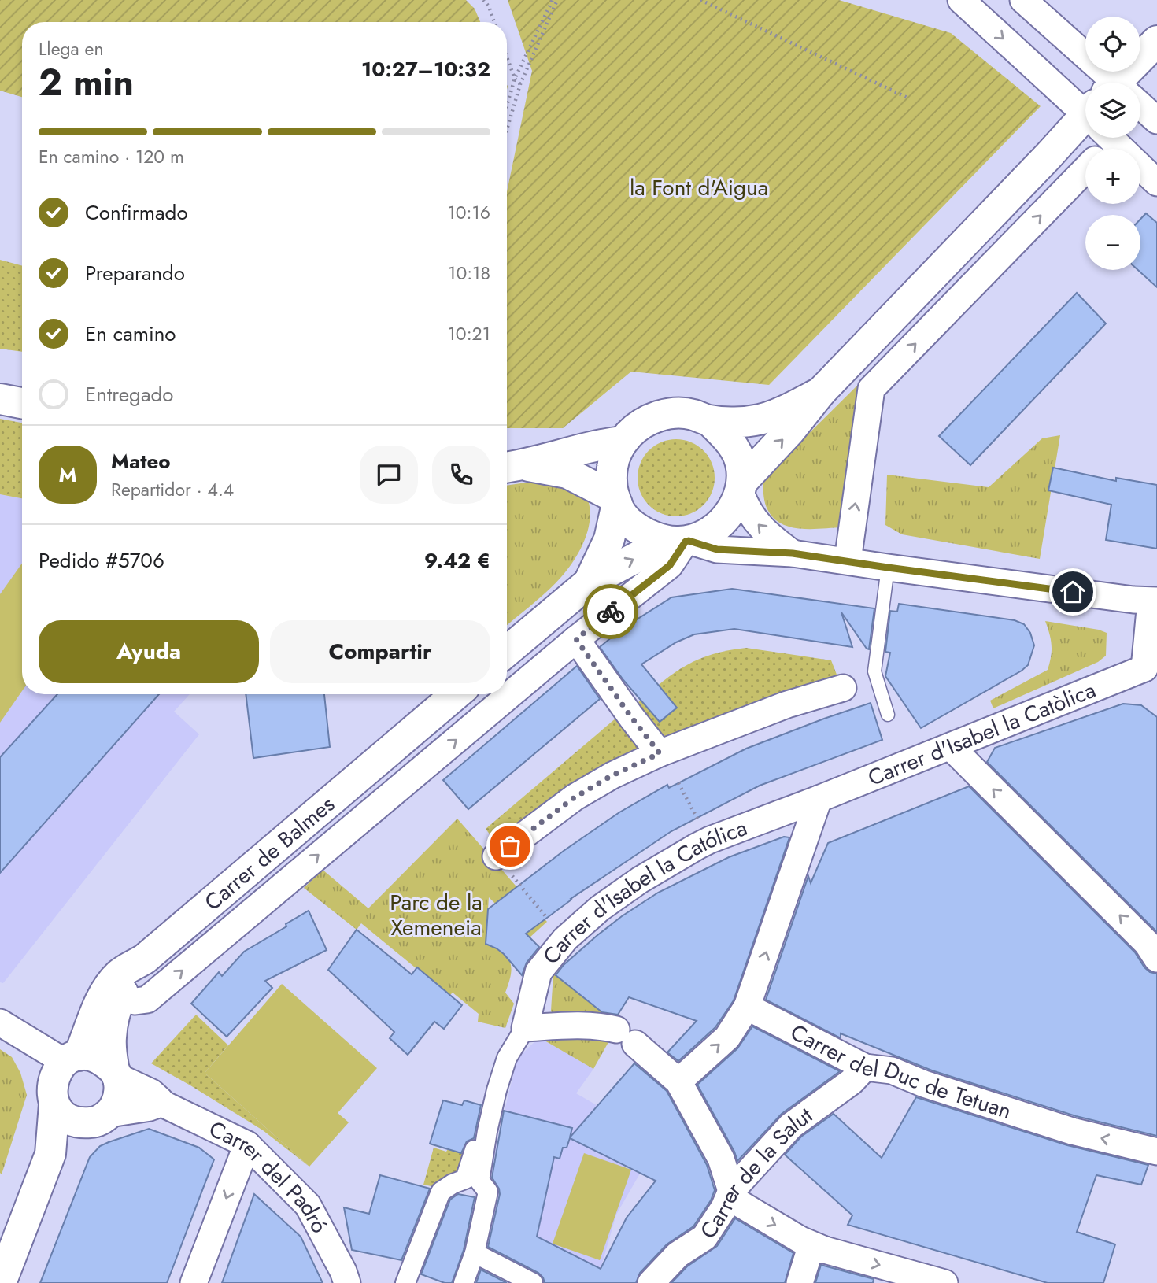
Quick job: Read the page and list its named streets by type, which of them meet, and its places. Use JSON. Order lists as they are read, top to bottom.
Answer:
{
  "streets": {
    "main road": ["Carrer de Balmes", "Carrer del Padró"],
    "street": [
      "Carrer d'Isabel la Catòlica",
      "Carrer d'Isabel la Católica",
      "Carrer del Duc de Tetuan",
      "Carrer de la Salut"
    ]
  },
  "crossings": [
    ["Carrer d'Isabel la Catòlica", "Carrer d'Isabel la Católica"],
    ["Carrer de Balmes", "Carrer del Padró"],
    ["Carrer del Duc de Tetuan", "Carrer de la Salut"]
  ],
  "parks": ["la Font d'Aigua", "Parc de la Xemeneia"],
  "page": {
    "map_buttons": ["+", "−"],
    "heading": ["2 min", "Llega en", "10:27–10:32"],
    "panel": [
      "Mateo",
      "Repartidor · 4.4",
      "Pedido #5706",
      "9.42 €"
    ],
    "bar": "En camino · 120 m",
    "list": [
      ["Confirmado", "10:16"],
      ["Preparando", "10:18"],
      ["En camino", "10:21"],
      "Entregado"
    ],
    "round": "M",
    "buttons": ["Ayuda", "Compartir"]
  }
}
